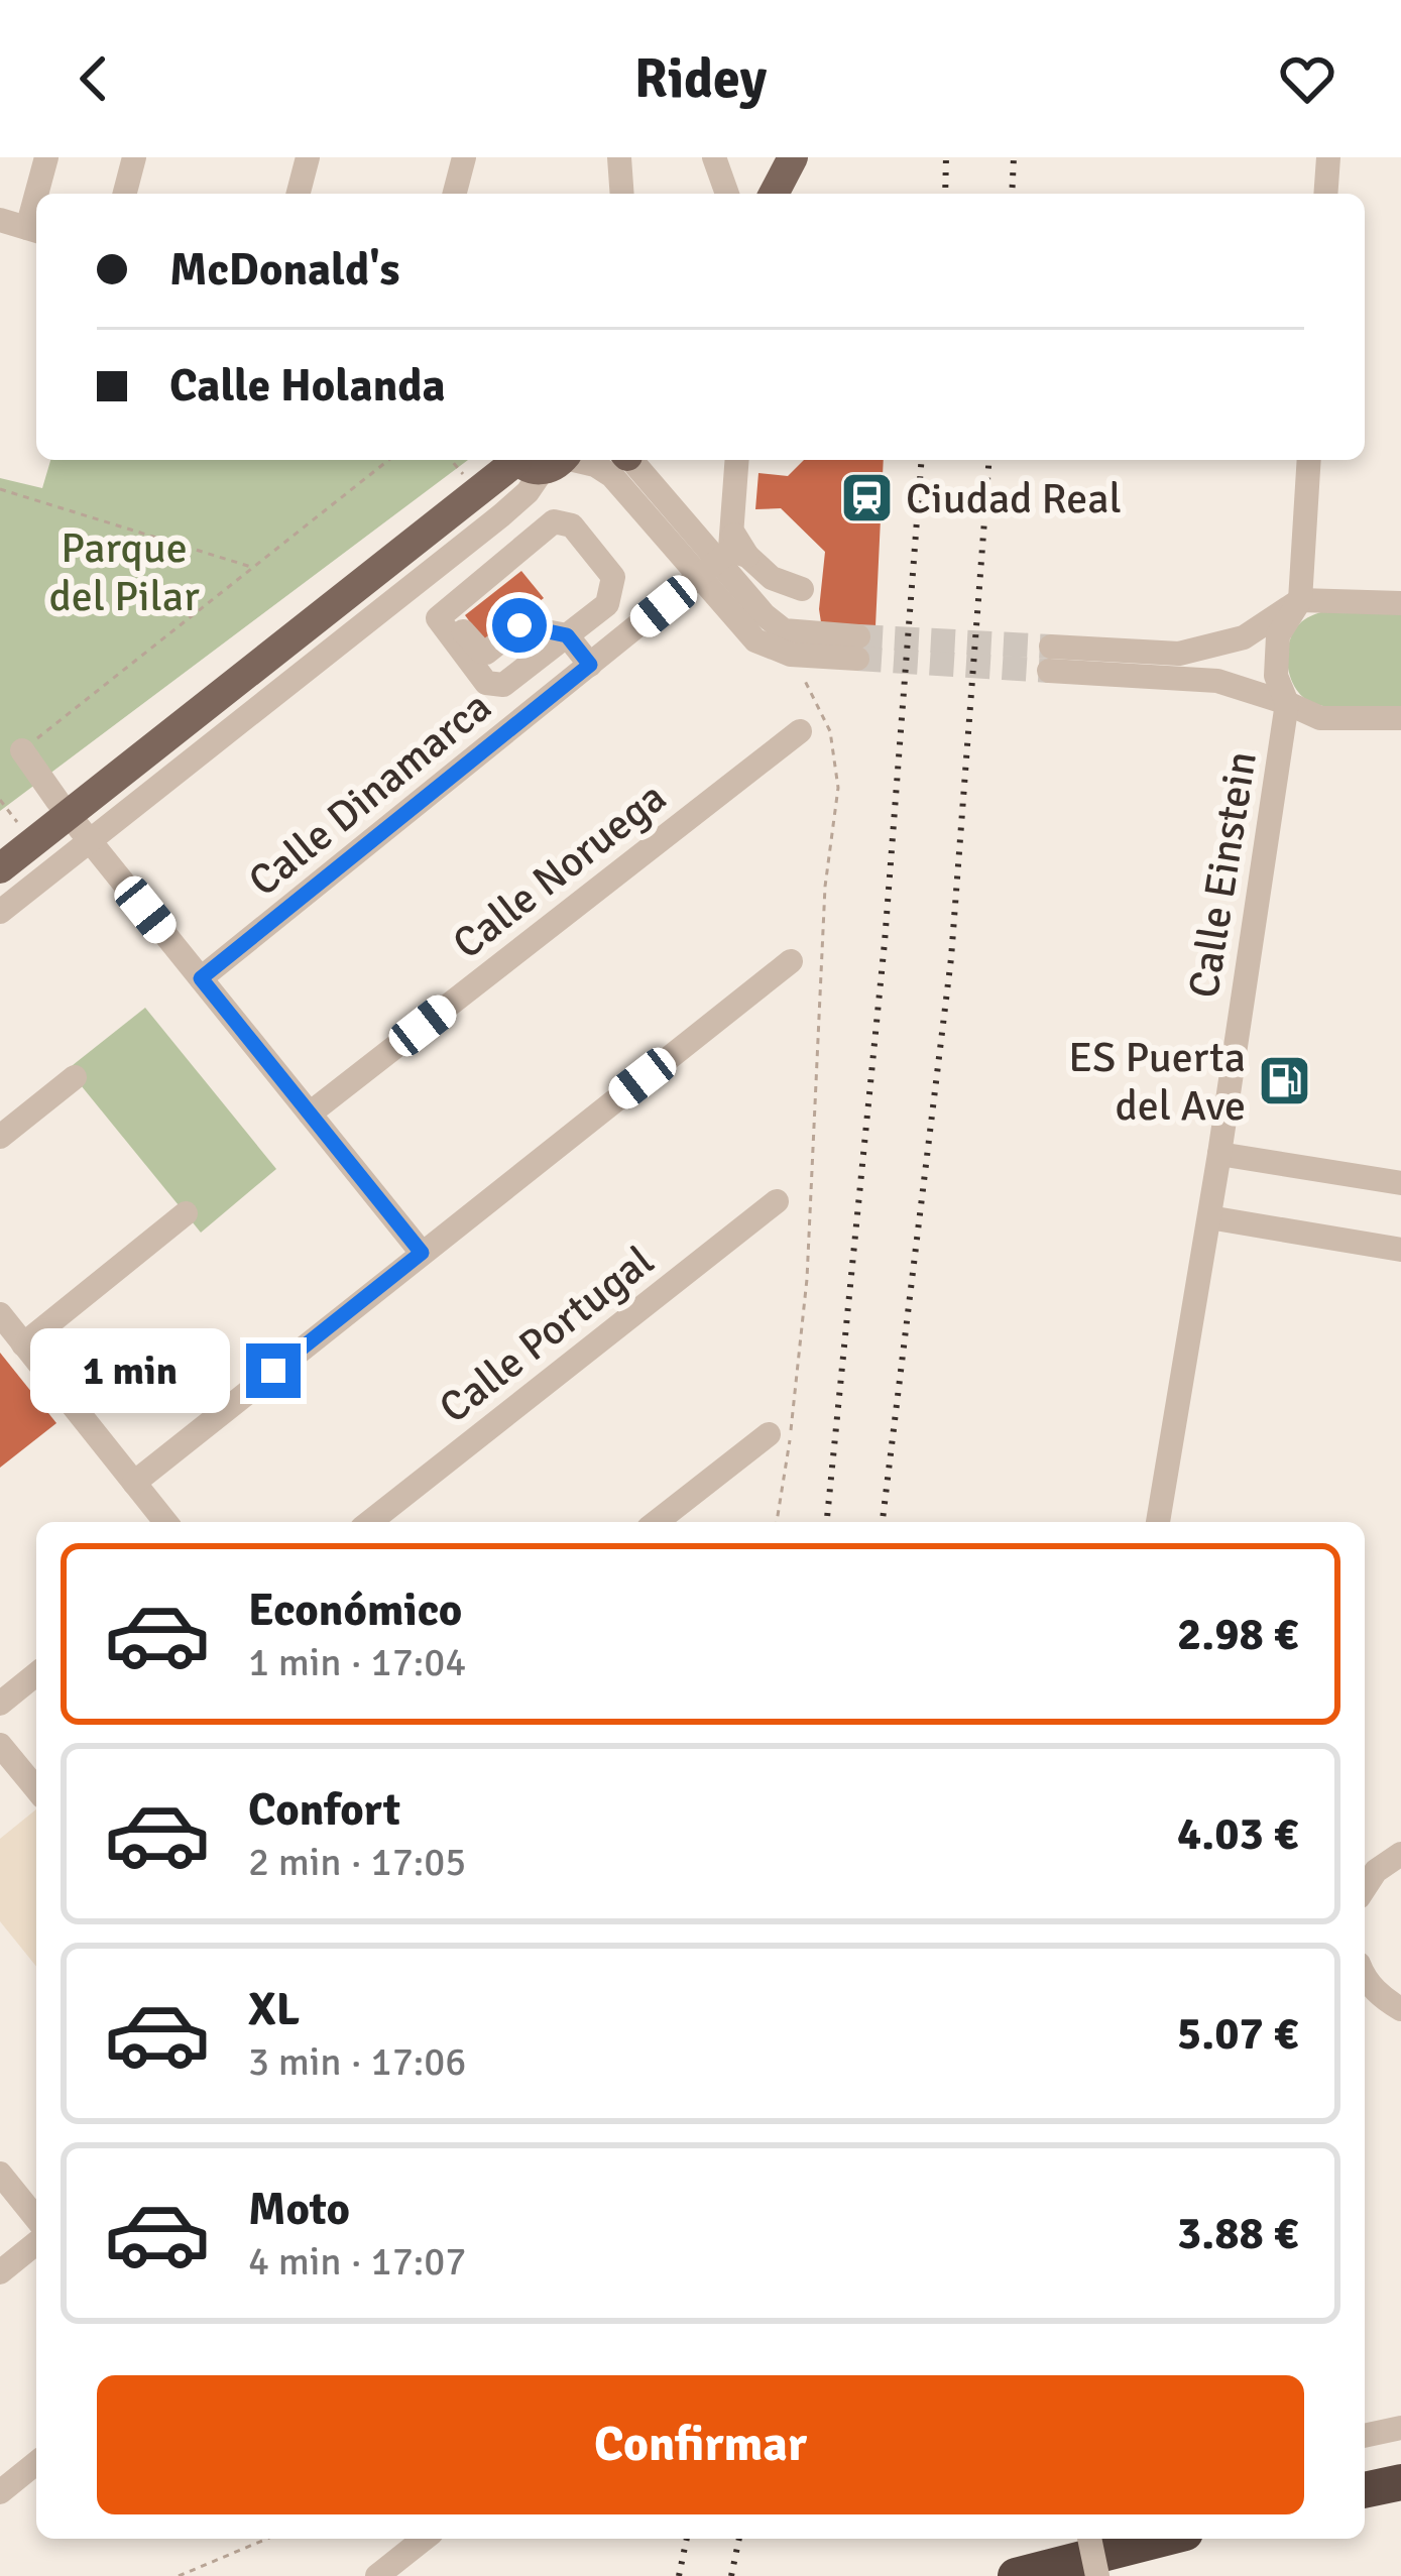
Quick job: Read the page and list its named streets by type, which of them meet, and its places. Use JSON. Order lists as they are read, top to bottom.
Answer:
{
  "streets": {
    "street": [
      "Calle Dinamarca",
      "Calle Noruega",
      "Calle Einstein",
      "Calle Portugal"
    ]
  },
  "parks": ["Parque del Pilar"],
  "places": {
    "station": ["Ciudad Real"],
    "fuel station": ["ES Puerta del Ave"]
  },
  "page": {
    "header": "Ridey",
    "banner": ["McDonald's", "Calle Holanda"],
    "bubble": "1 min",
    "list": [
      {
        "name": "Económico",
        "note": "1 min · 17:04",
        "value": "2.98 €"
      },
      {
        "name": "Confort",
        "note": "2 min · 17:05",
        "value": "4.03 €"
      },
      {
        "name": "XL",
        "note": "3 min · 17:06",
        "value": "5.07 €"
      },
      {
        "name": "Moto",
        "note": "4 min · 17:07",
        "value": "3.88 €"
      }
    ],
    "buttons": "Confirmar"
  }
}
